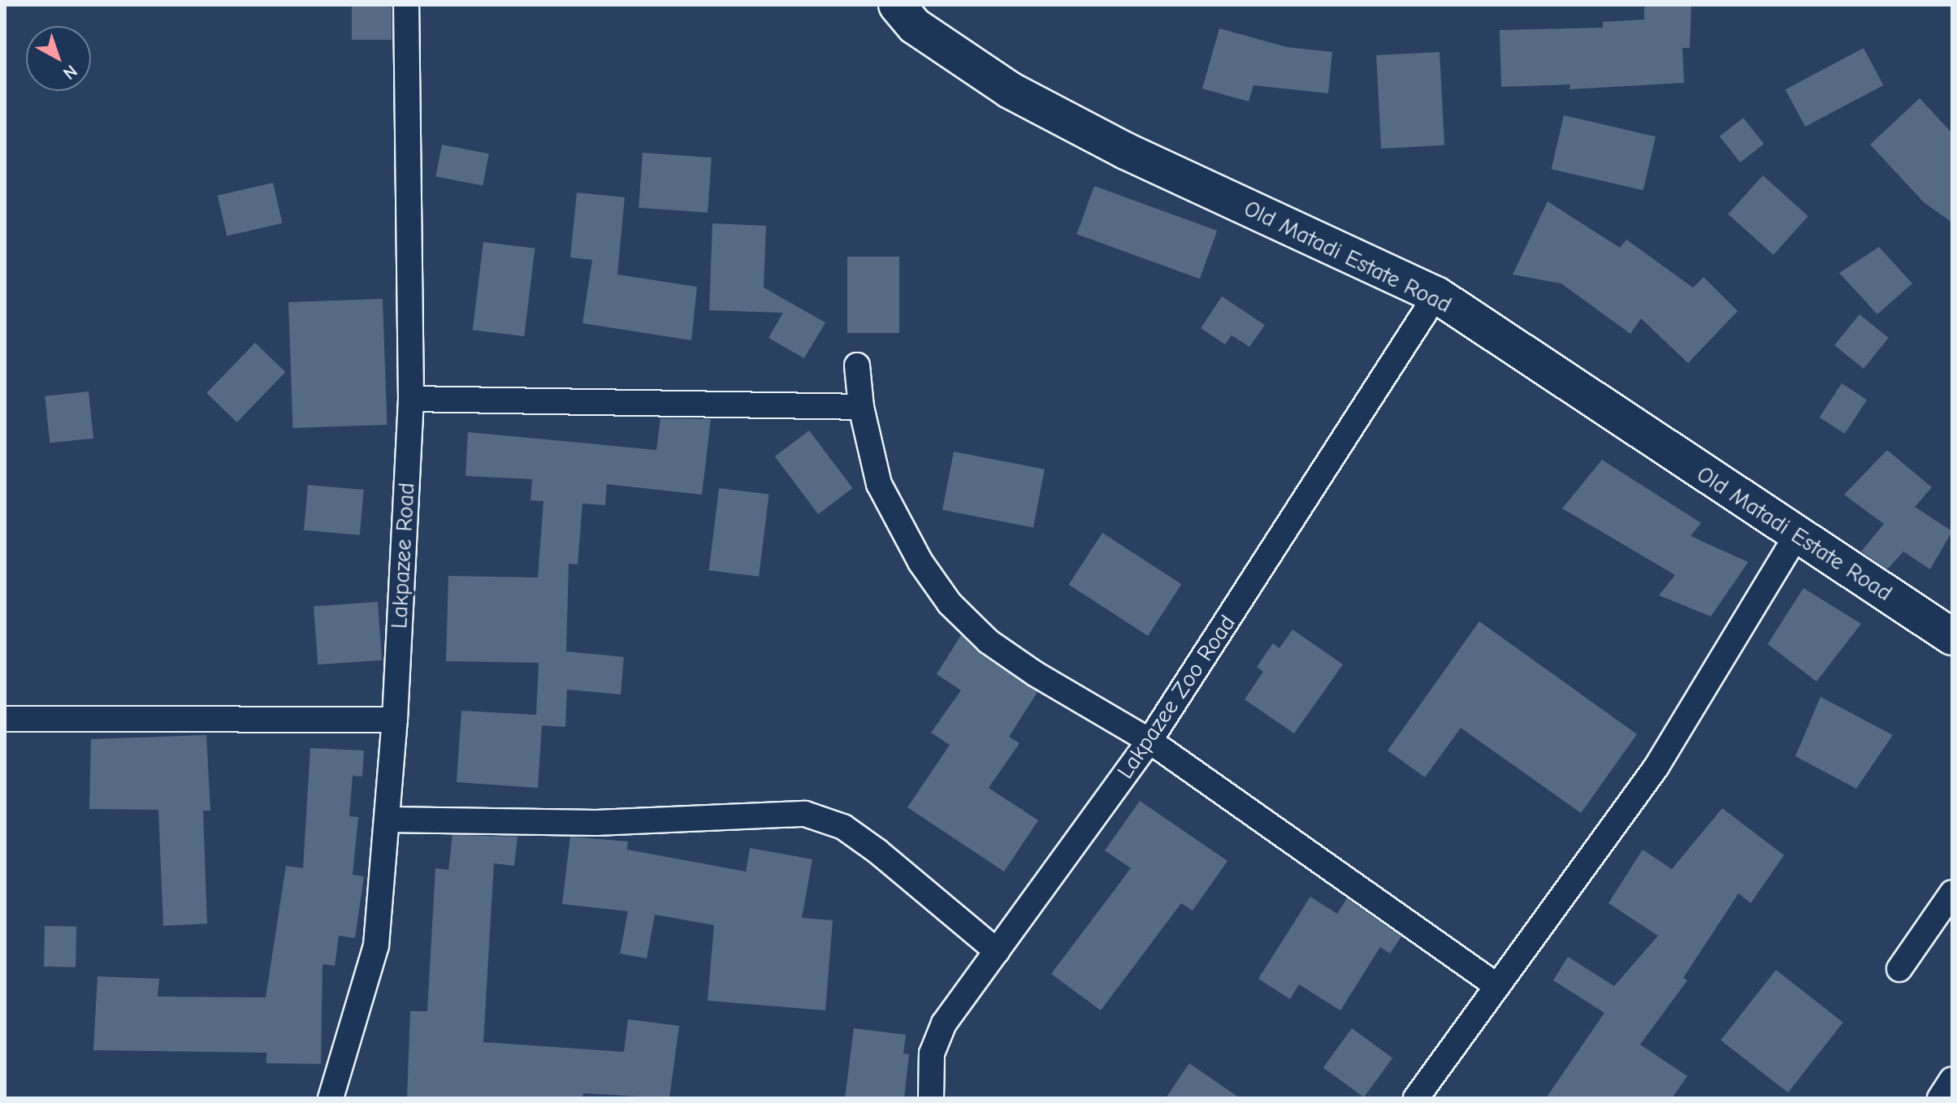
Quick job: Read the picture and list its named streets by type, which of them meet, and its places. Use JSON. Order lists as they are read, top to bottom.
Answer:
{
  "streets": {
    "street": ["Old Matadi Estate Road", "Lakpazee Road", "Lakpazee Zoo Road"]
  },
  "crossings": [
    ["Old Matadi Estate Road", "Lakpazee Zoo Road"]
  ],
  "north": "bottom right"
}
